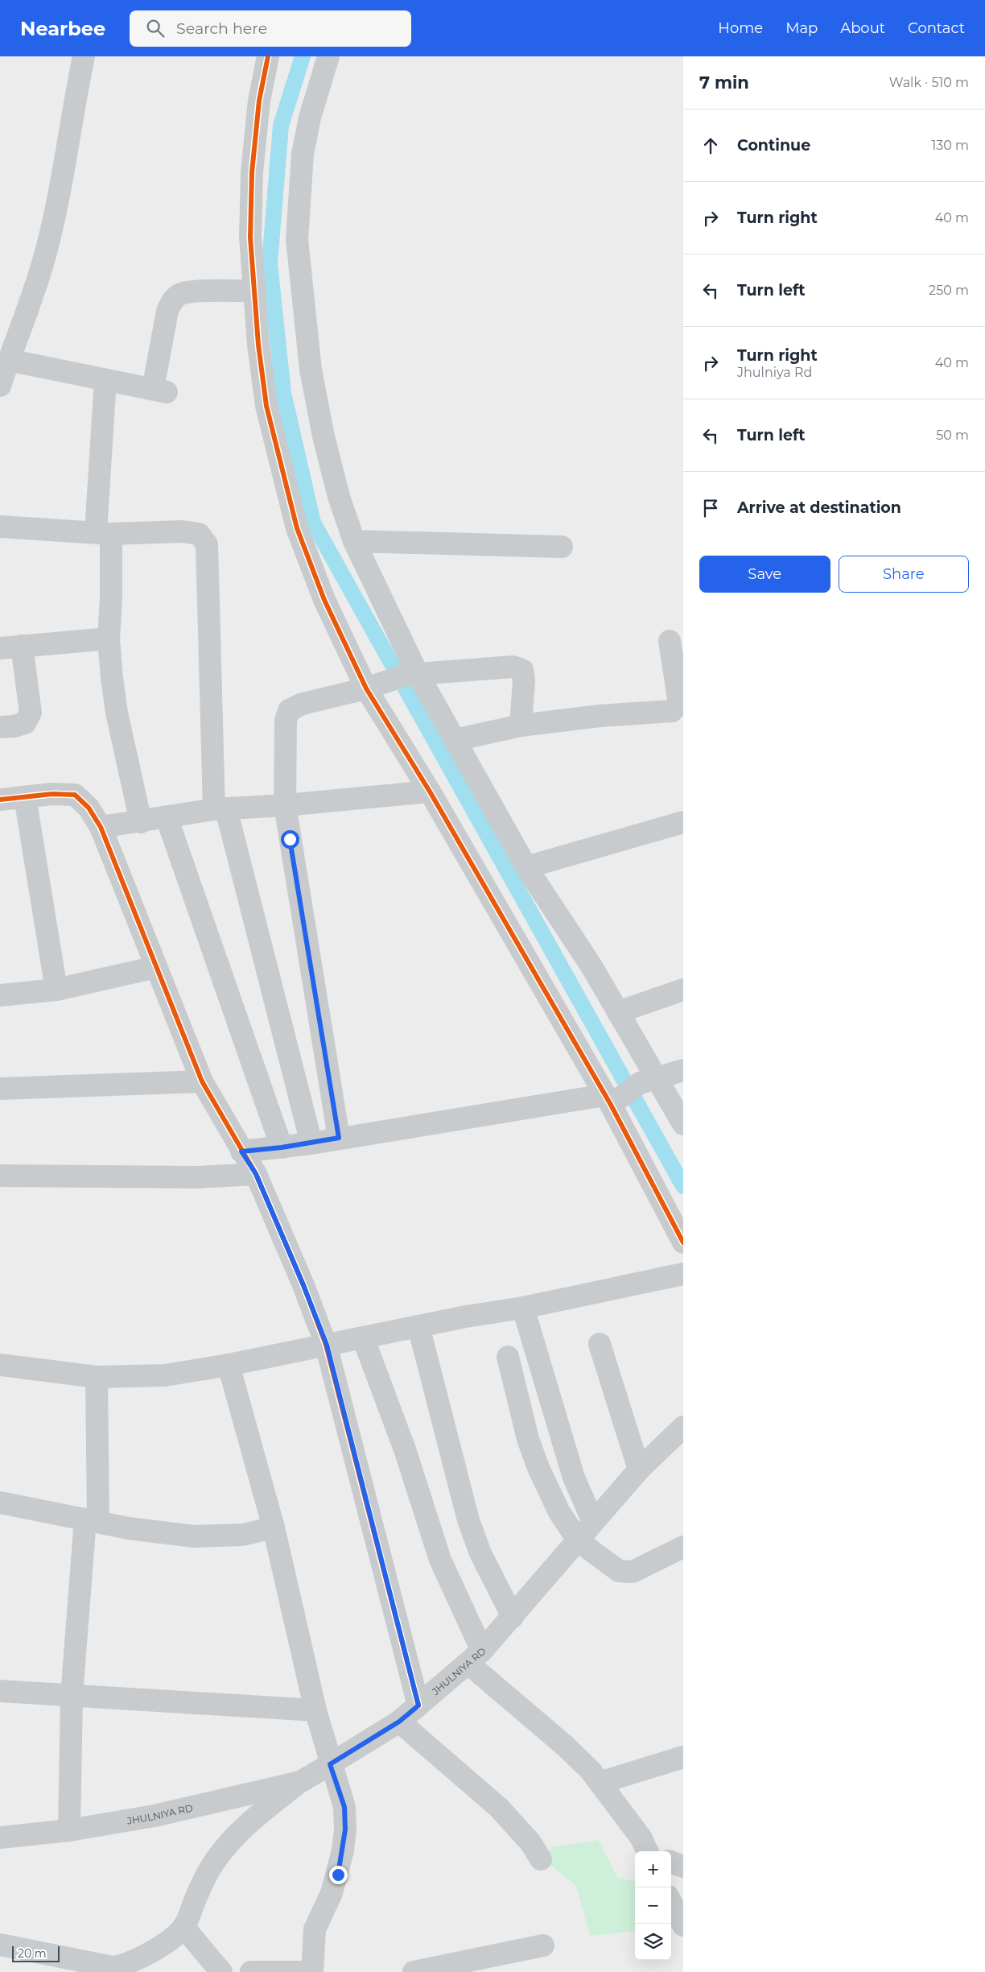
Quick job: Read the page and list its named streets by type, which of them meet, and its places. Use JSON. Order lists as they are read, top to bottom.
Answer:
{
  "streets": {
    "street": ["JHULNIYA RD"]
  },
  "scale_bar": "20 m",
  "page": {
    "header": "Nearbee",
    "search": "Search here",
    "nav": [
      "Home",
      "Map",
      "About",
      "Contact"
    ],
    "heading": ["7 min", "Walk · 510 m"],
    "list": [
      ["Continue", "130 m"],
      ["Turn right", "40 m"],
      ["Turn left", "250 m"],
      ["Turn right", "Jhulniya Rd", "40 m"],
      ["Turn left", "50 m"],
      "Arrive at destination"
    ],
    "buttons": ["Save", "Share"],
    "map_buttons": ["+", "−"],
    "scale": "20 m"
  }
}
